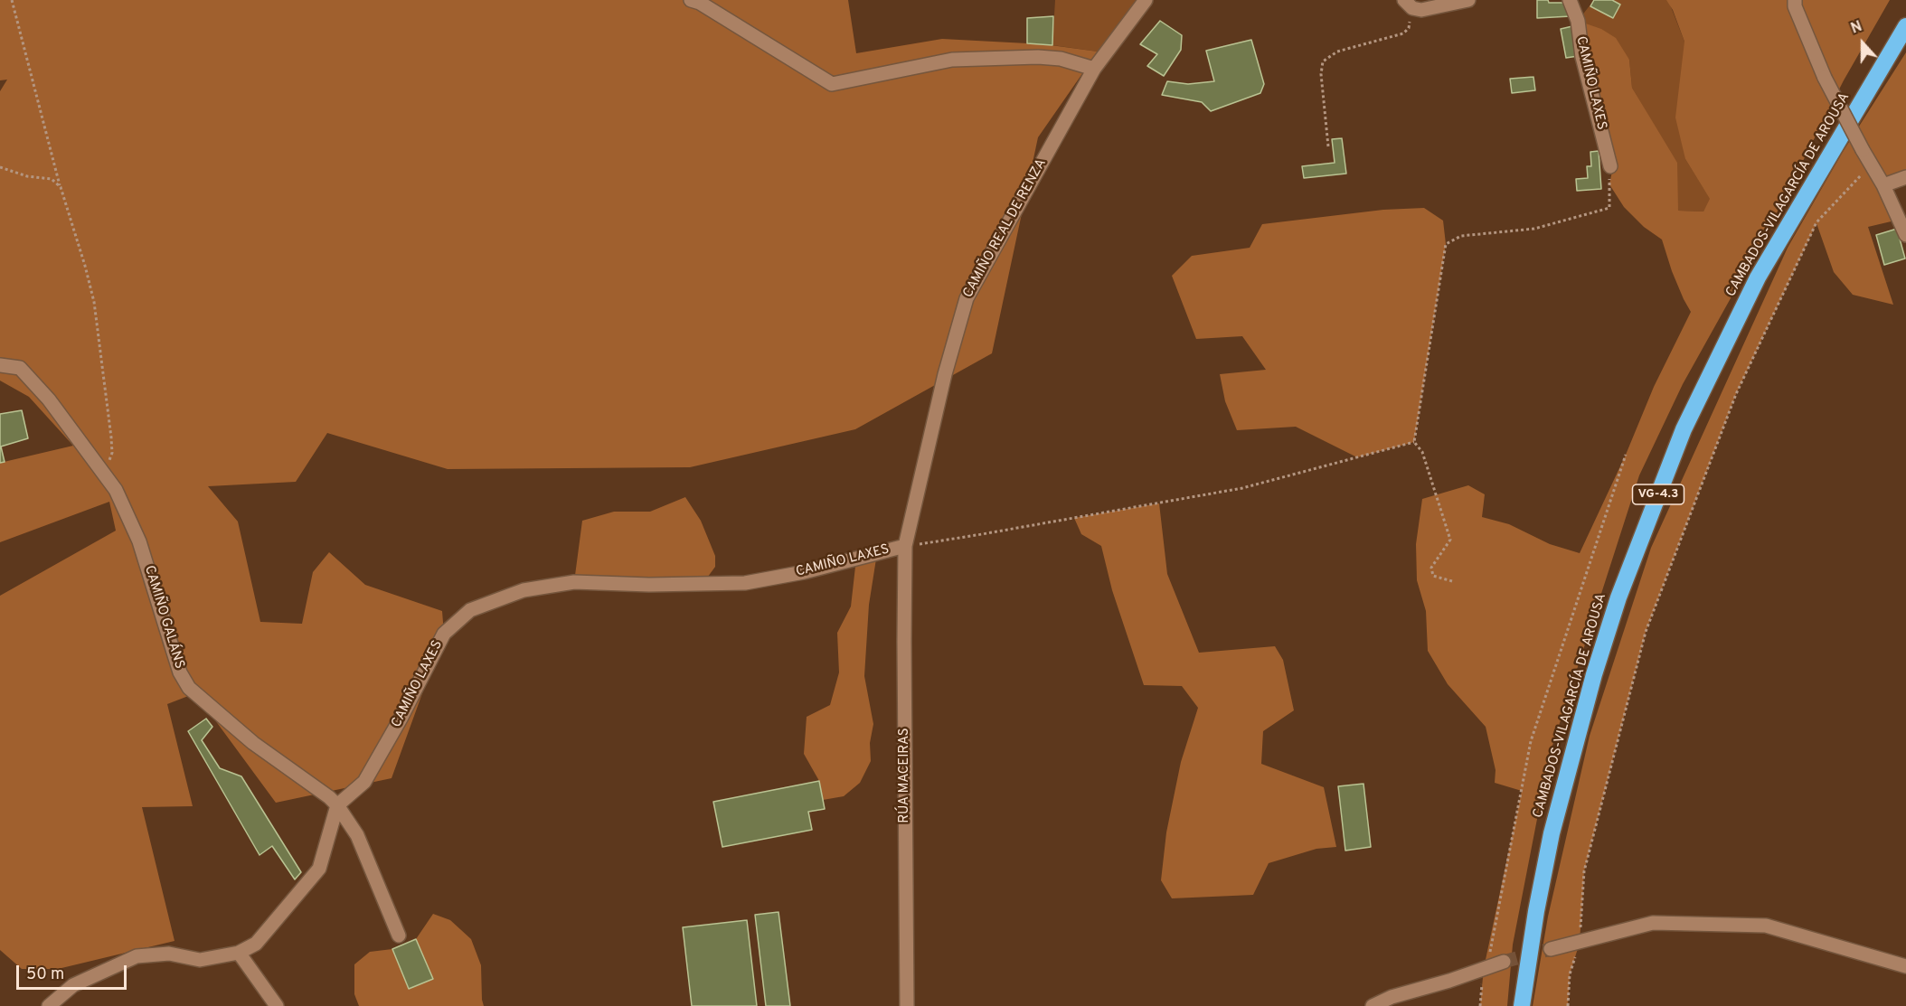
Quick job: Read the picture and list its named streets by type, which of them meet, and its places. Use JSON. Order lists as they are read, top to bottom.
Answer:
{
  "streets": {
    "highway": ["CAMBADOS-VILAGARCÍA DE AROUSA", "VG-4.3"],
    "street": [
      "CAMIÑO LAXES",
      "CAMIÑO REAL DE RENZA",
      "CAMIÑO GALÁNS",
      "RÚA MACEIRAS"
    ]
  },
  "crossings": [
    ["CAMIÑO LAXES", "CAMIÑO REAL DE RENZA"],
    ["CAMIÑO LAXES", "CAMIÑO GALÁNS"],
    ["CAMIÑO LAXES", "RÚA MACEIRAS"],
    ["CAMIÑO REAL DE RENZA", "RÚA MACEIRAS"]
  ],
  "scale_bar": "50 m",
  "north": "top"
}
